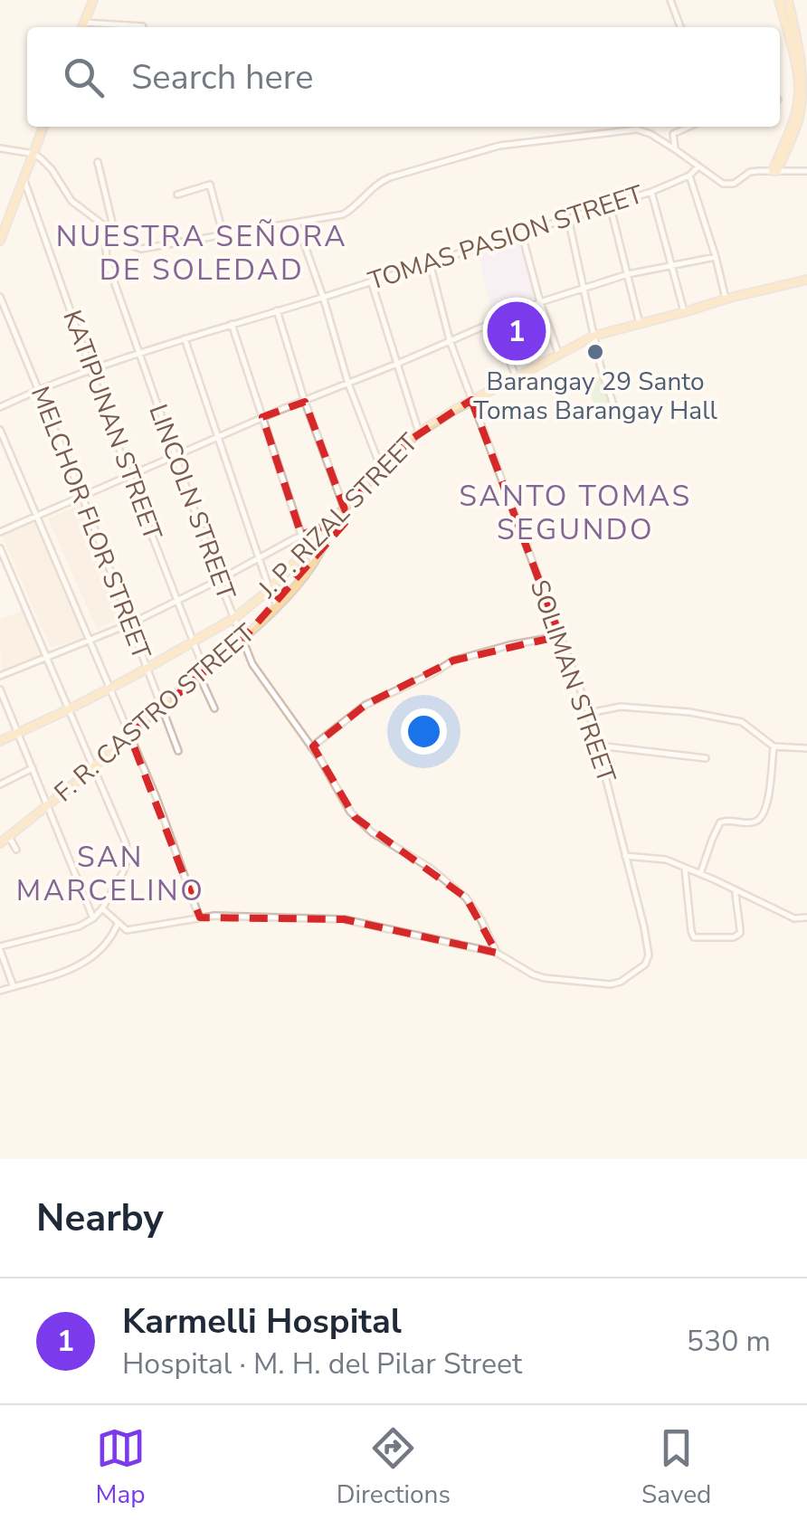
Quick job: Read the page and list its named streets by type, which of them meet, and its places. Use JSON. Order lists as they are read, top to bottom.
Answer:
{
  "streets": {
    "main road": ["J. P. RIZAL STREET", "F. R. CASTRO STREET"],
    "street": [
      "TOMAS PASION STREET",
      "KATIPUNAN STREET",
      "LINCOLN STREET",
      "MELCHOR FLOR STREET",
      "SOLIMAN STREET"
    ]
  },
  "crossings": [
    ["TOMAS PASION STREET", "KATIPUNAN STREET"],
    ["TOMAS PASION STREET", "LINCOLN STREET"],
    ["TOMAS PASION STREET", "MELCHOR FLOR STREET"],
    ["TOMAS PASION STREET", "SOLIMAN STREET"],
    ["KATIPUNAN STREET", "J. P. RIZAL STREET"],
    ["KATIPUNAN STREET", "F. R. CASTRO STREET"],
    ["LINCOLN STREET", "J. P. RIZAL STREET"],
    ["LINCOLN STREET", "SOLIMAN STREET"],
    ["LINCOLN STREET", "F. R. CASTRO STREET"],
    ["J. P. RIZAL STREET", "MELCHOR FLOR STREET"],
    ["J. P. RIZAL STREET", "SOLIMAN STREET"],
    ["J. P. RIZAL STREET", "F. R. CASTRO STREET"],
    ["MELCHOR FLOR STREET", "F. R. CASTRO STREET"]
  ],
  "districts": ["NUESTRA SEÑORA DE SOLEDAD", "SANTO TOMAS SEGUNDO", "SAN MARCELINO"],
  "places": ["Barangay 29 Santo Tomas Barangay Hall"],
  "page": {
    "search": "Search here",
    "pins": "1",
    "heading": "Nearby",
    "list": [
      {
        "mark": "1",
        "name": "Karmelli Hospital",
        "note": "Hospital · M. H. del Pilar Street",
        "value": "530 m"
      }
    ],
    "nav": ["Map", "Directions", "Saved"]
  }
}
